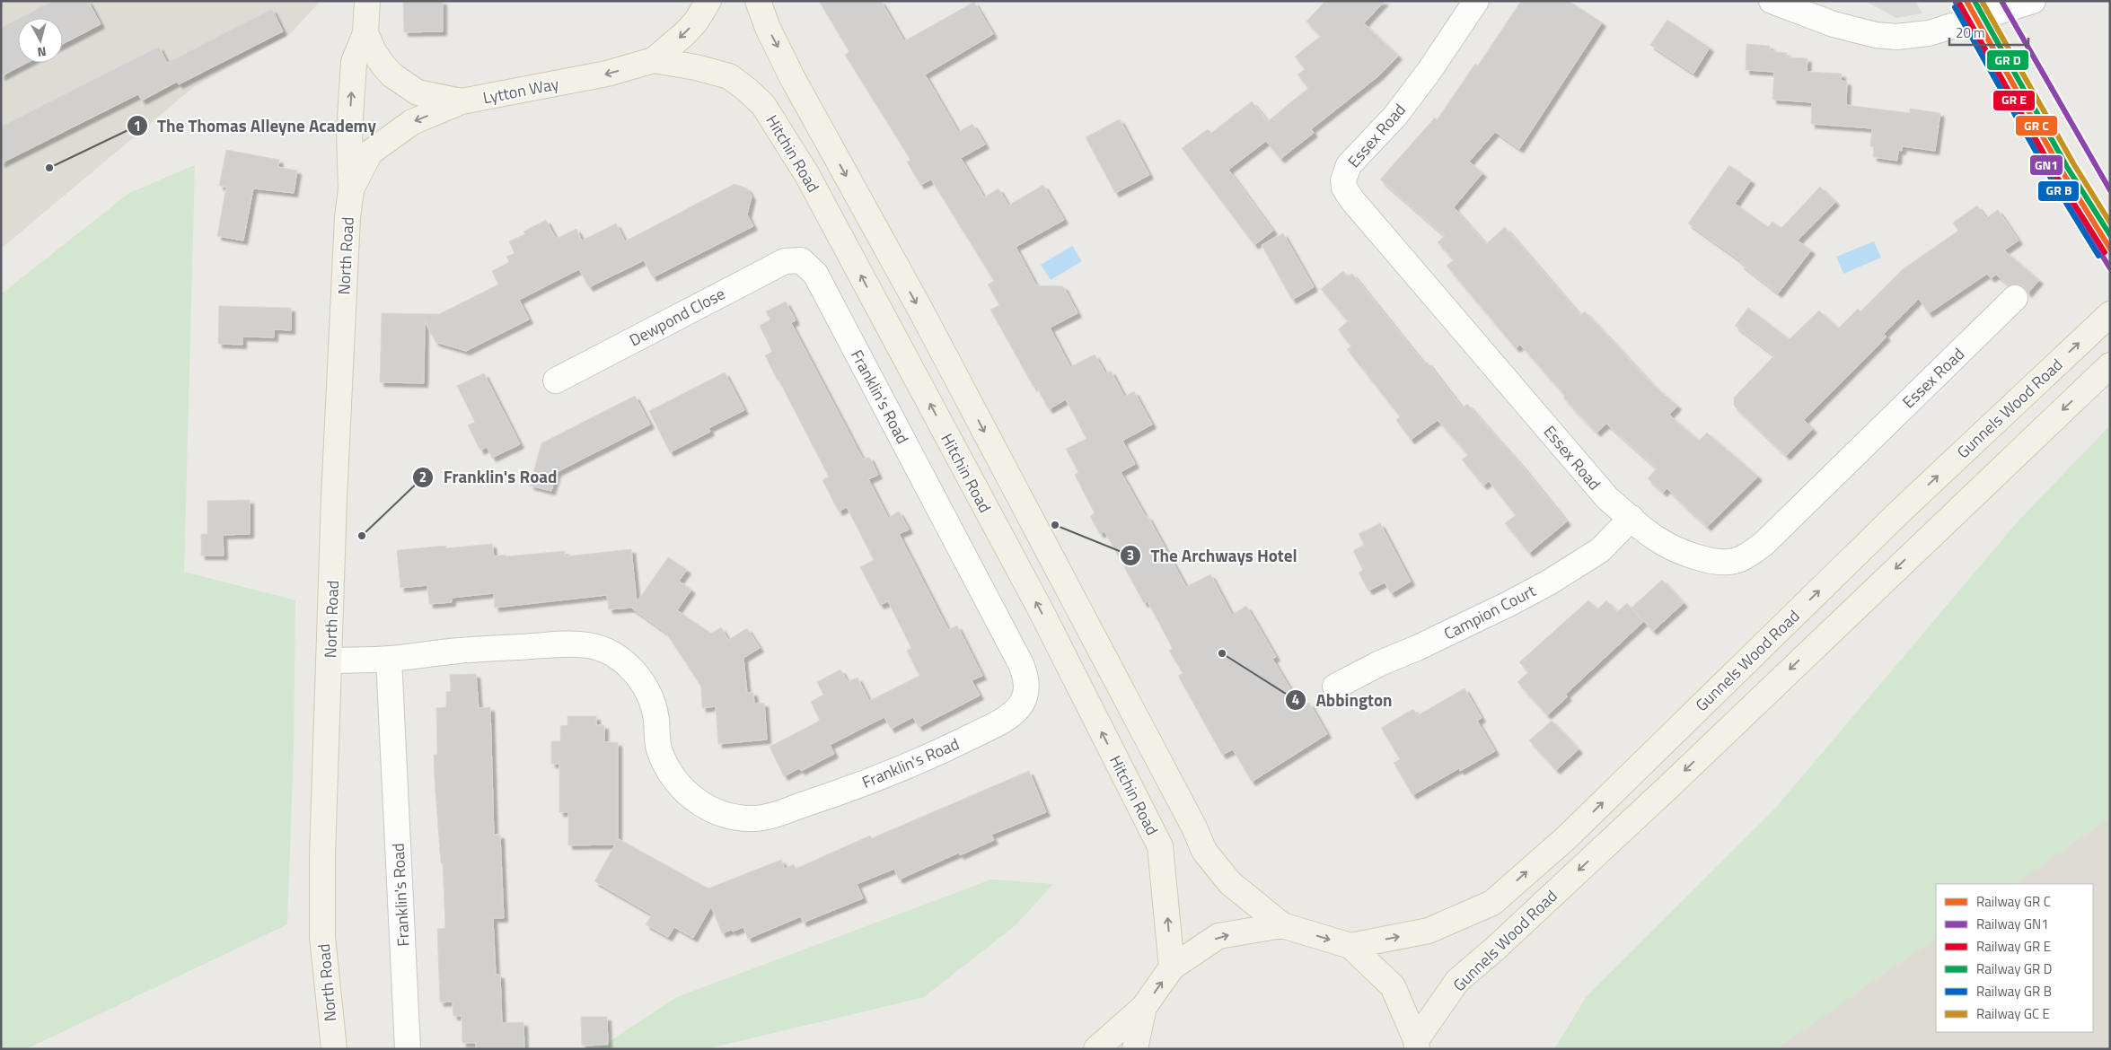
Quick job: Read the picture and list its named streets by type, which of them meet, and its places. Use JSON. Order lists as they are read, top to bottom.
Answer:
{
  "streets": {
    "main road": [
      "Lytton Way",
      "Hitchin Road",
      "North Road",
      "Gunnels Wood Road"
    ],
    "street": [
      "Essex Road",
      "Dewpond Close",
      "Franklin's Road",
      "Campion Court"
    ]
  },
  "crossings": [
    ["Lytton Way", "Hitchin Road"],
    ["Lytton Way", "North Road"],
    ["Essex Road", "Campion Court"],
    ["North Road", "Franklin's Road"],
    ["Dewpond Close", "Franklin's Road"]
  ],
  "one_way": ["Lytton Way"],
  "places": [
    "The Thomas Alleyne Academy",
    "The Archways Hotel",
    "Franklin's Road",
    "Abbington"
  ],
  "lines": ["rail line GN1"],
  "legend": [
    "Railway GR C",
    "Railway GN1",
    "Railway GR E",
    "Railway GR D",
    "Railway GR B",
    "Railway GC E"
  ],
  "scale_bar": "20 m",
  "north": "bottom"
}
